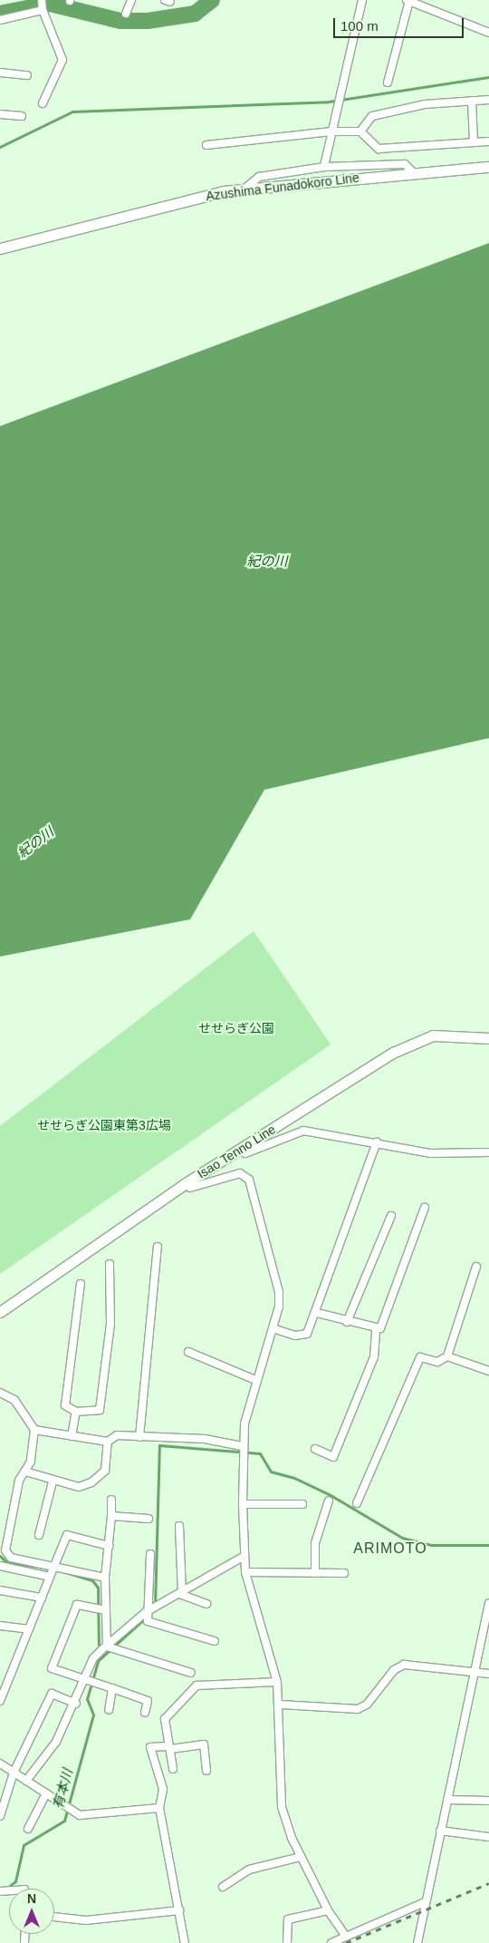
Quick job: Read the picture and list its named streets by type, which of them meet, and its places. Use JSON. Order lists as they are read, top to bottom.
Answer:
{
  "streets": {
    "main road": ["Azushima Funadokoro Line", "Isao Tenno Line"]
  },
  "districts": ["ARIMOTO"],
  "water": ["紀の川", "有本川"],
  "parks": ["せせらぎ公園", "せせらぎ公園東第3広場"],
  "scale_bar": "100 m",
  "north": "top"
}
